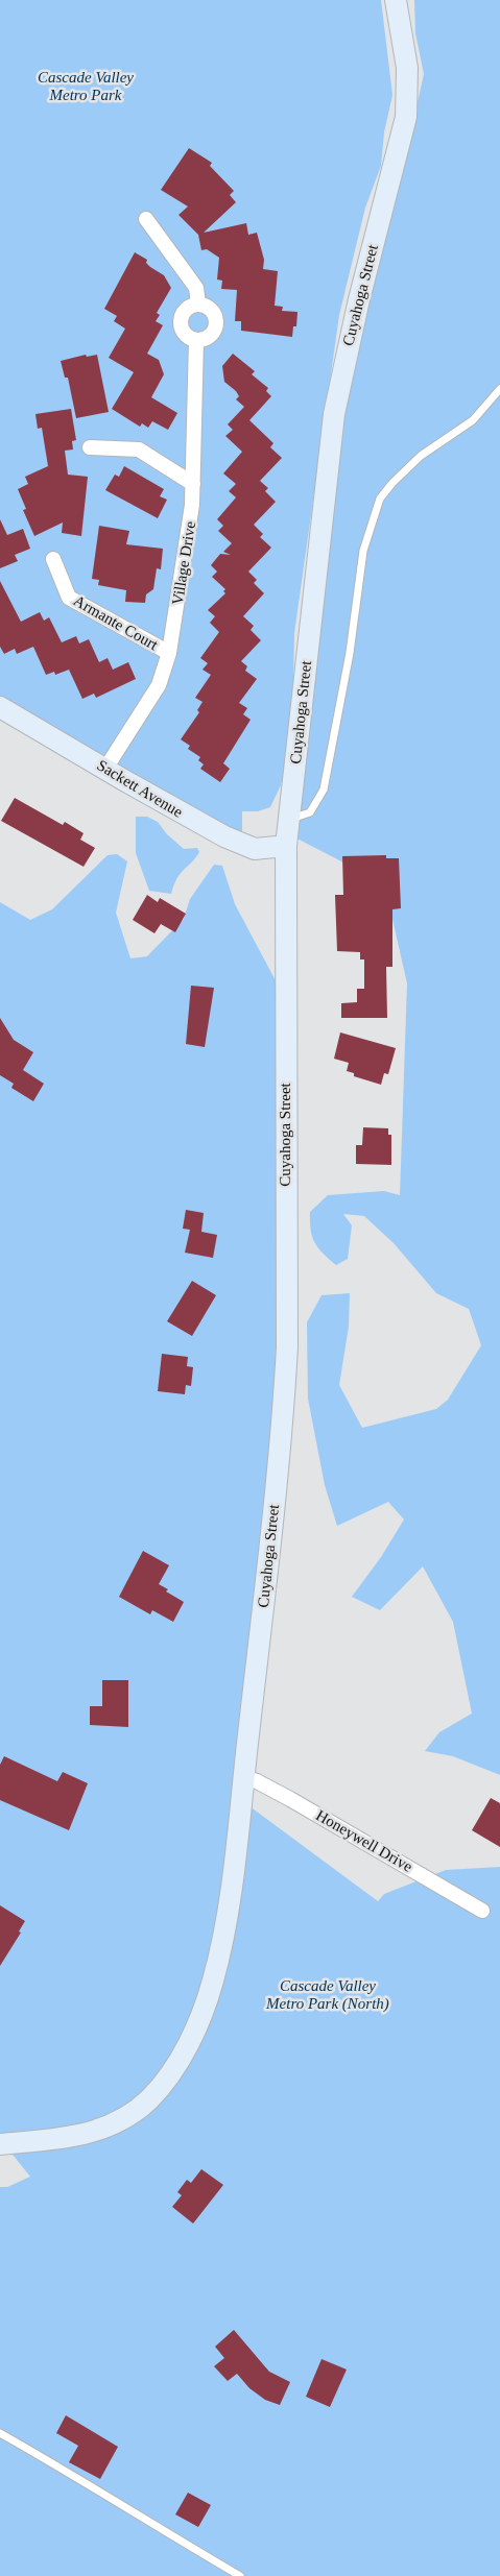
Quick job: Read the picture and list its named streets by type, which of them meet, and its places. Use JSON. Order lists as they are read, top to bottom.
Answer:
{
  "streets": {
    "street": [
      "Cuyahoga Street",
      "Village Drive",
      "Armante Court",
      "Sackett Avenue",
      "Honeywell Drive"
    ]
  },
  "crossings": [
    ["Cuyahoga Street", "Sackett Avenue"],
    ["Cuyahoga Street", "Honeywell Drive"],
    ["Village Drive", "Armante Court"],
    ["Village Drive", "Sackett Avenue"]
  ],
  "parks": ["Cascade Valley Metro Park", "Cascade Valley Metro Park (North)"]
}
